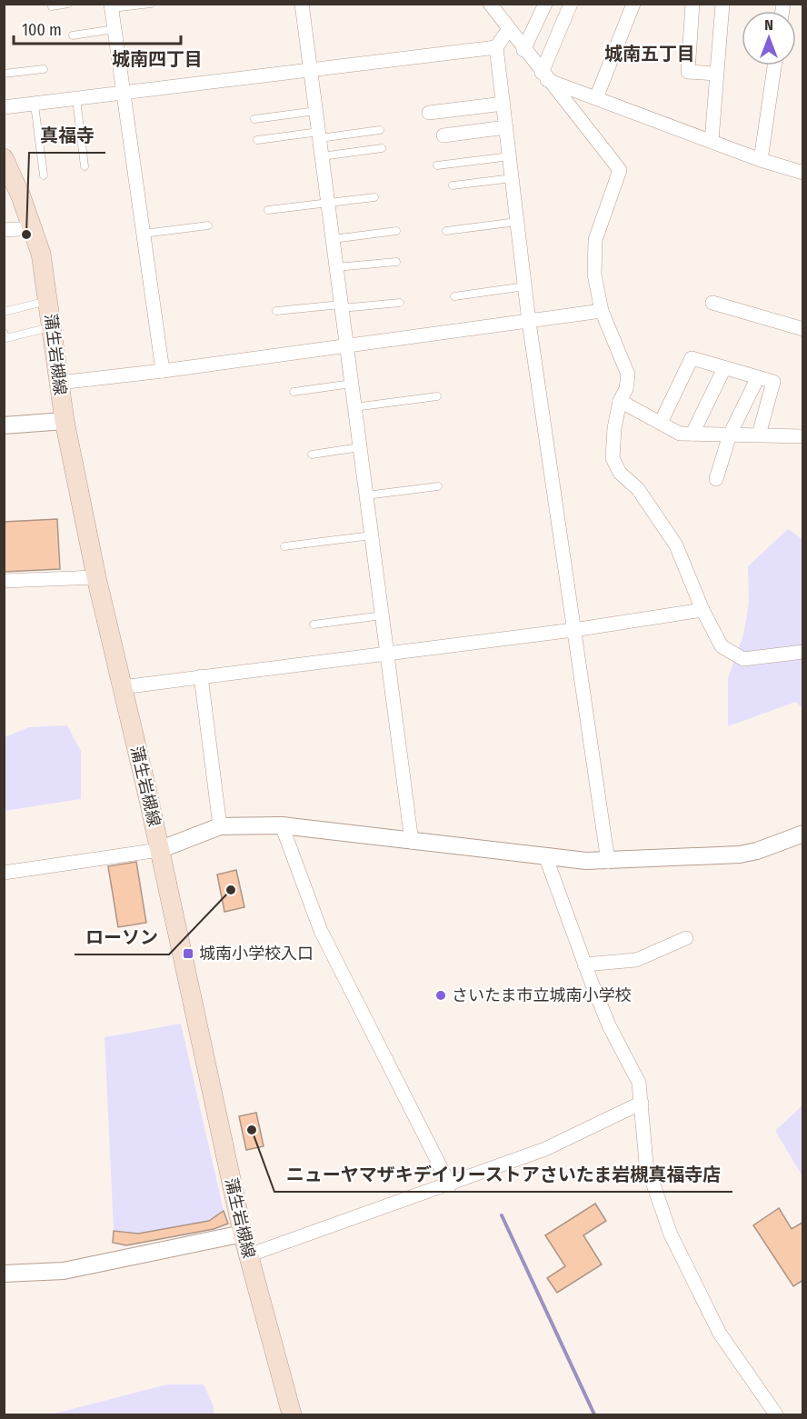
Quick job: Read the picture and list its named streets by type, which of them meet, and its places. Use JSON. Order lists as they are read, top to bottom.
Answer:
{
  "streets": {
    "main road": ["蒲生岩槻線"]
  },
  "districts": ["城南五丁目", "城南四丁目"],
  "places": {
    "other": [
      "真福寺",
      "ローソン",
      "さいたま市立城南小学校",
      "ニューヤマザキデイリーストアさいたま岩槻真福寺店"
    ],
    "transit": ["城南小学校入口"]
  },
  "scale_bar": "100 m",
  "north": "top"
}
